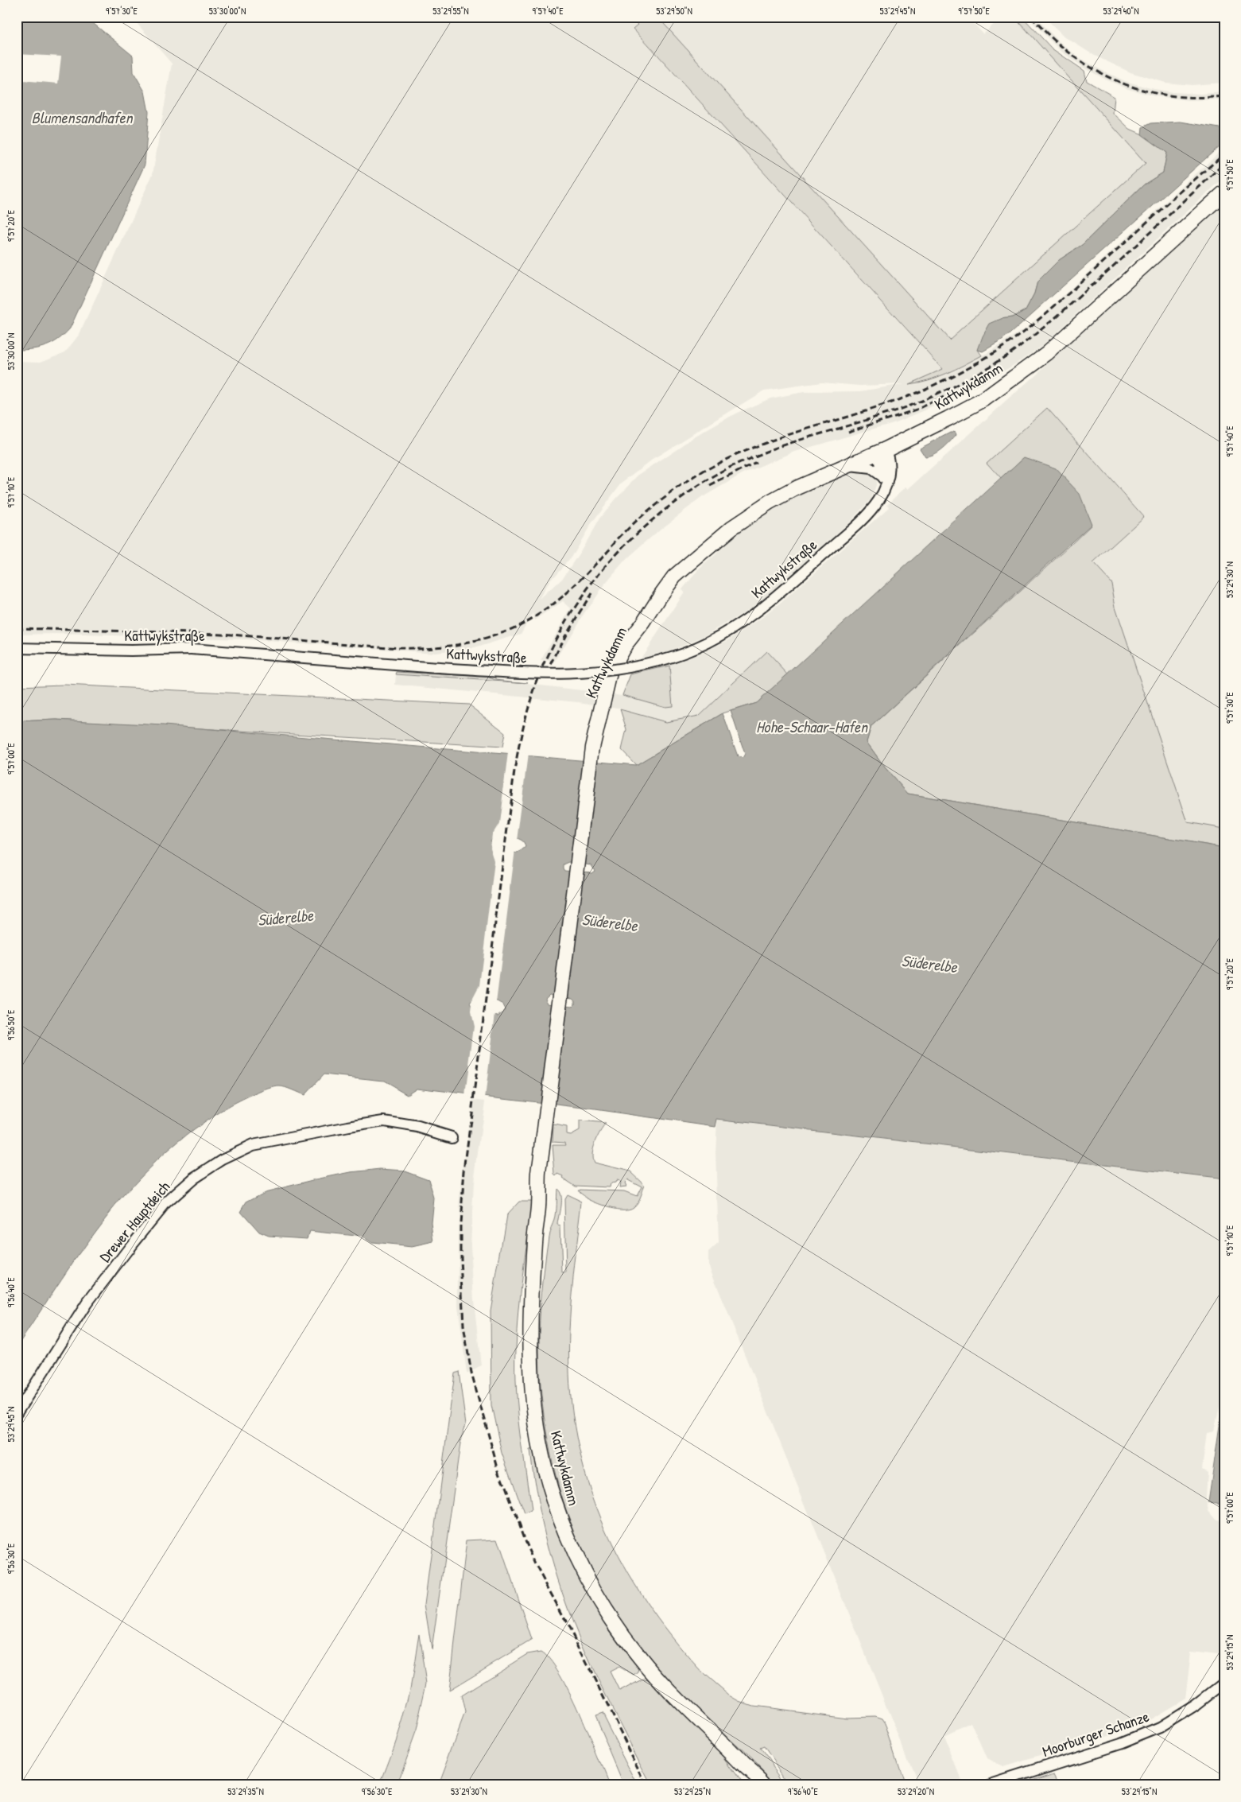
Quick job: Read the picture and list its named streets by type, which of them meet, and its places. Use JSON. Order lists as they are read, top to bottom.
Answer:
{
  "streets": {
    "main road": ["Kattwykdamm"],
    "street": ["Kattwykstraße", "Drewer Hauptdeich", "Moorburger Schanze"]
  },
  "crossings": [
    ["Kattwykdamm", "Kattwykstraße"]
  ],
  "water": ["Blumensandhafen", "Hohe-Schaar-Hafen", "Süderelbe"],
  "coordinates": [
    "9°57'30\"E",
    "53°30'00\"N",
    "53°29'55\"N",
    "9°57'40\"E",
    "53°29'50\"N",
    "53°29'45\"N",
    "9°57'50\"E",
    "53°29'40\"N",
    "9°57'20\"E",
    "9°57'10\"E",
    "53°29'30\"N",
    "9°57'00\"E",
    "9°56'50\"E",
    "9°56'40\"E",
    "9°56'30\"E",
    "53°29'15\"N",
    "53°29'35\"N",
    "53°29'25\"N",
    "53°29'20\"N"
  ]
}
